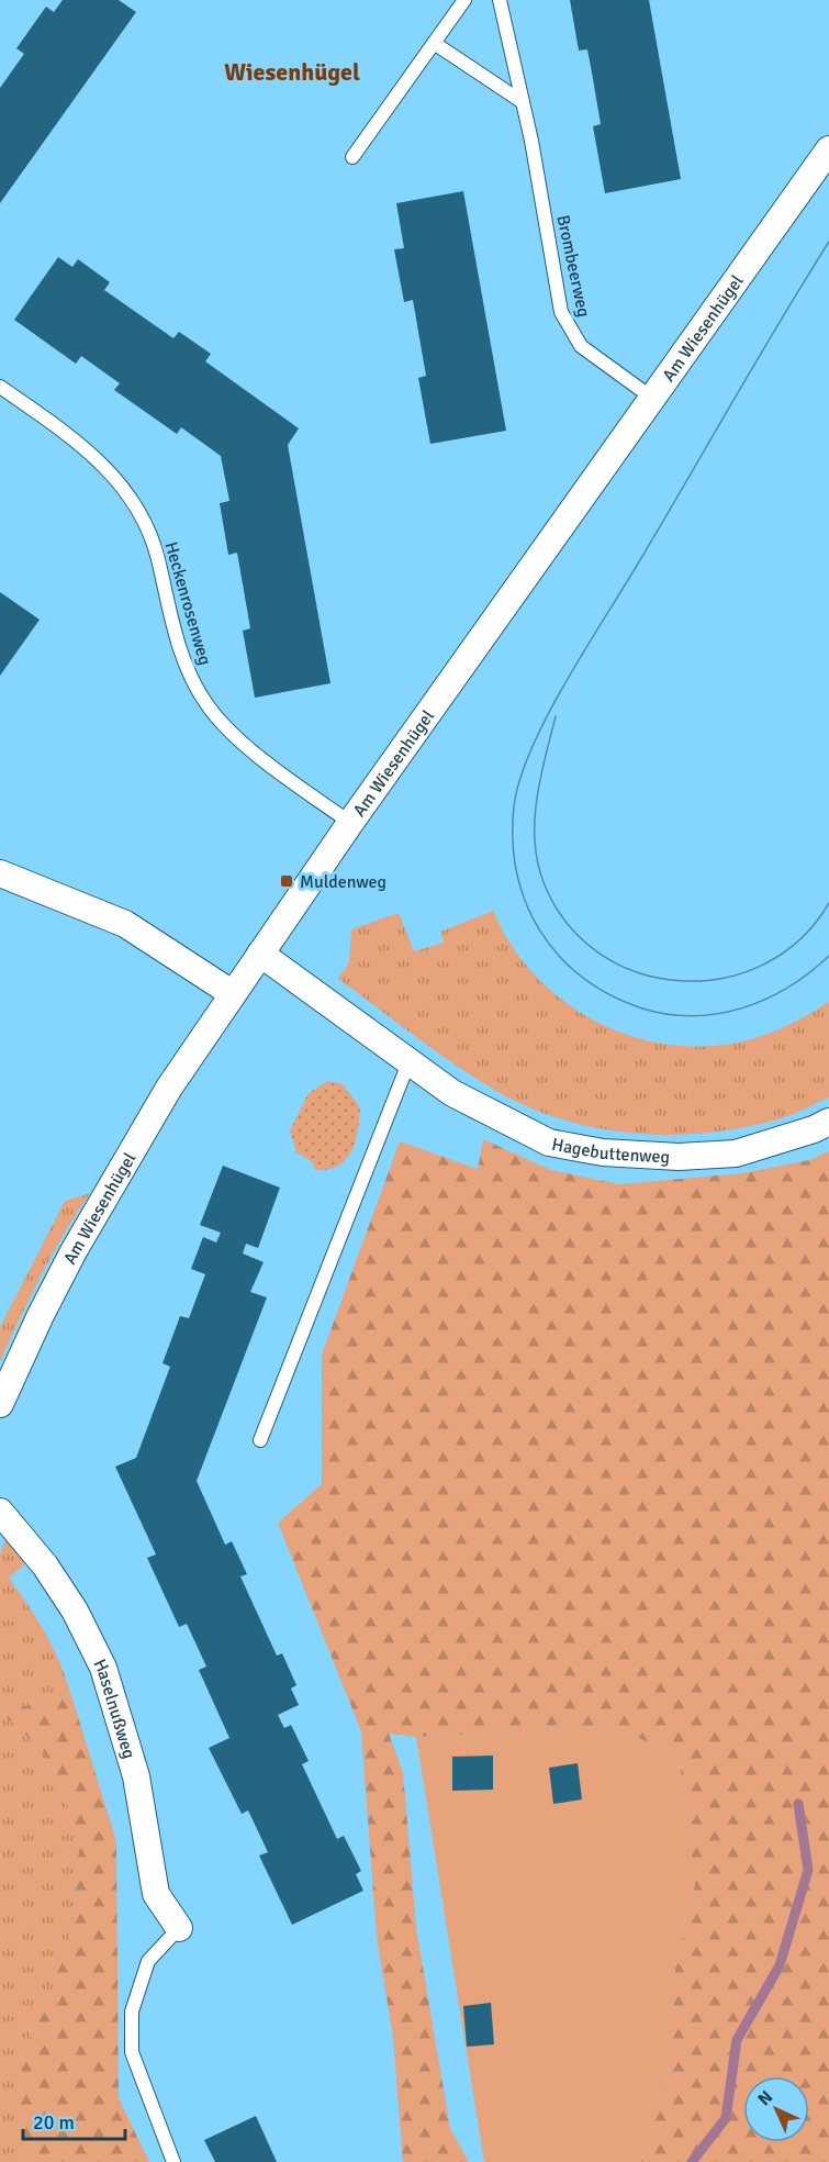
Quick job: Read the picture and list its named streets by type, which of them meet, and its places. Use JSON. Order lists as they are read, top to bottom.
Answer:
{
  "streets": {
    "street": ["Am Wiesenhügel", "Hagebuttenweg", "Haselnußweg"],
    "lane": ["Brombeerweg", "Heckenrosenweg"]
  },
  "crossings": [
    ["Brombeerweg", "Am Wiesenhügel"],
    ["Am Wiesenhügel", "Heckenrosenweg"],
    ["Am Wiesenhügel", "Hagebuttenweg"]
  ],
  "districts": ["Wiesenhügel"],
  "places": {
    "transit": ["Muldenweg"]
  },
  "scale_bar": "20 m",
  "north": "top left"
}
